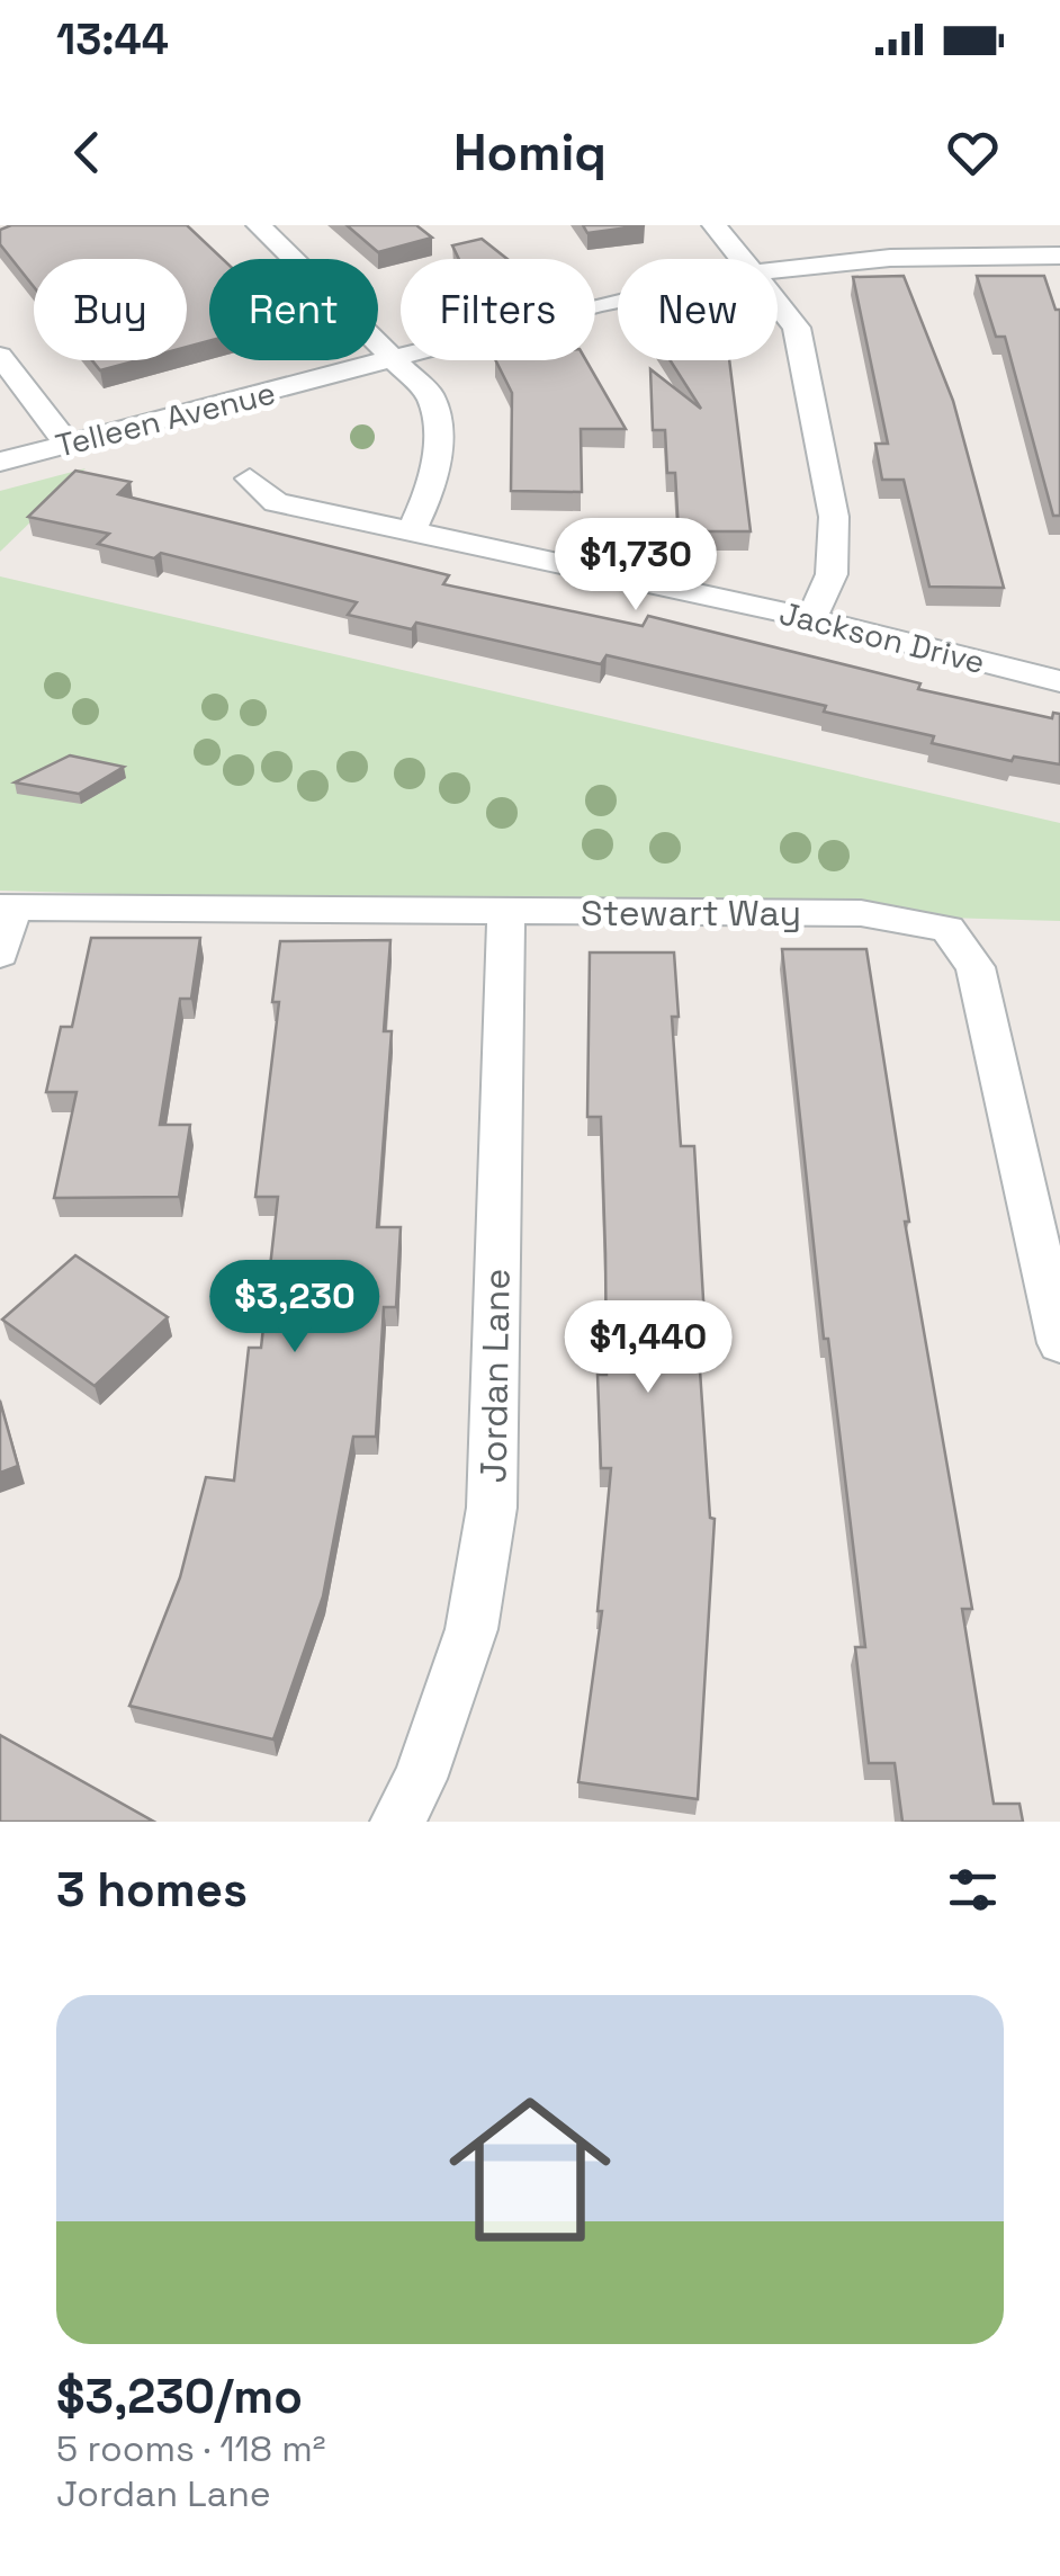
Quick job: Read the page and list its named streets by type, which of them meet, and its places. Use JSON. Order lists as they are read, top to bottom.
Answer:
{
  "streets": {
    "street": [
      "Telleen Avenue",
      "Jackson Drive",
      "Stewart Way",
      "Jordan Lane"
    ]
  },
  "crossings": [
    ["Stewart Way", "Jordan Lane"]
  ],
  "page": {
    "status": "13:44",
    "header": "Homiq",
    "chip": [
      "Buy",
      "Rent",
      "Filters",
      "New"
    ],
    "price": ["$1,730", "$3,230", "$1,440"],
    "heading": "3 homes",
    "list": [
      {
        "name": "$3,230/mo",
        "note": "5 rooms · 118 m² · Jordan Lane"
      }
    ]
  }
}
